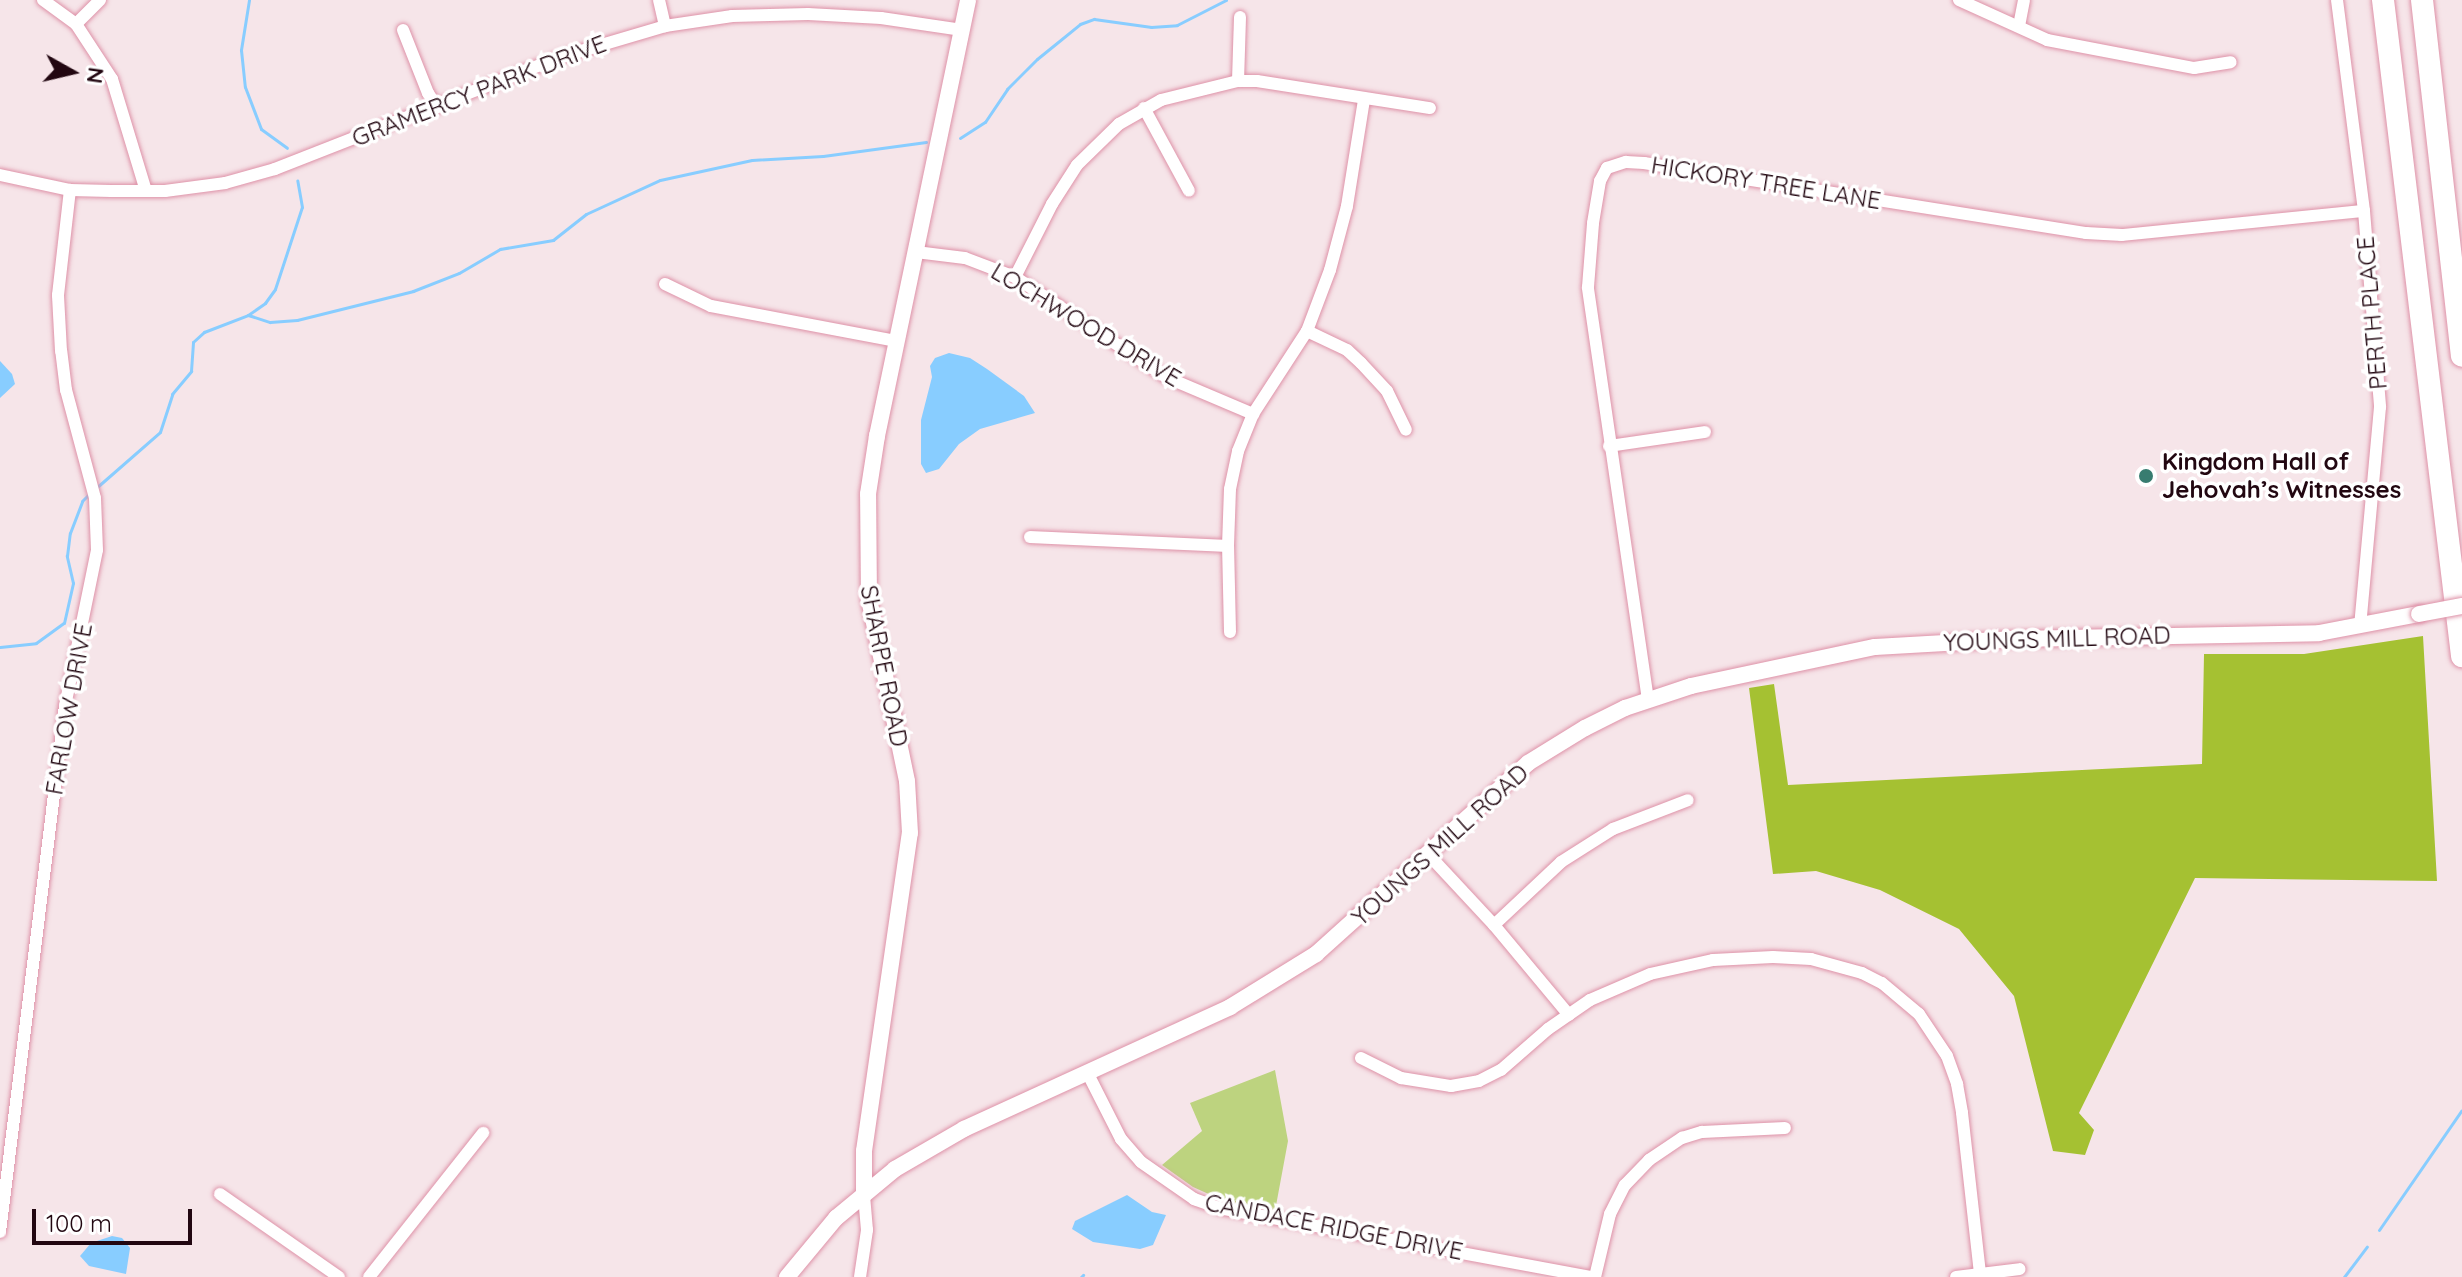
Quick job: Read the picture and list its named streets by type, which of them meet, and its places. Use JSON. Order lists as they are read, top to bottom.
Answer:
{
  "streets": {
    "street": [
      "GRAMERCY PARK DRIVE",
      "HICKORY TREE LANE",
      "PERTH PLACE",
      "LOCHWOOD DRIVE",
      "YOUNGS MILL ROAD",
      "SHARPE ROAD",
      "FARLOW DRIVE",
      "CANDACE RIDGE DRIVE"
    ]
  },
  "crossings": [
    ["GRAMERCY PARK DRIVE", "SHARPE ROAD"],
    ["GRAMERCY PARK DRIVE", "FARLOW DRIVE"],
    ["HICKORY TREE LANE", "PERTH PLACE"],
    ["HICKORY TREE LANE", "YOUNGS MILL ROAD"],
    ["PERTH PLACE", "YOUNGS MILL ROAD"],
    ["LOCHWOOD DRIVE", "SHARPE ROAD"],
    ["YOUNGS MILL ROAD", "SHARPE ROAD"],
    ["YOUNGS MILL ROAD", "CANDACE RIDGE DRIVE"]
  ],
  "places": ["Kingdom Hall of Jehovah’s Witnesses"],
  "scale_bar": "100 m",
  "north": "right"
}
